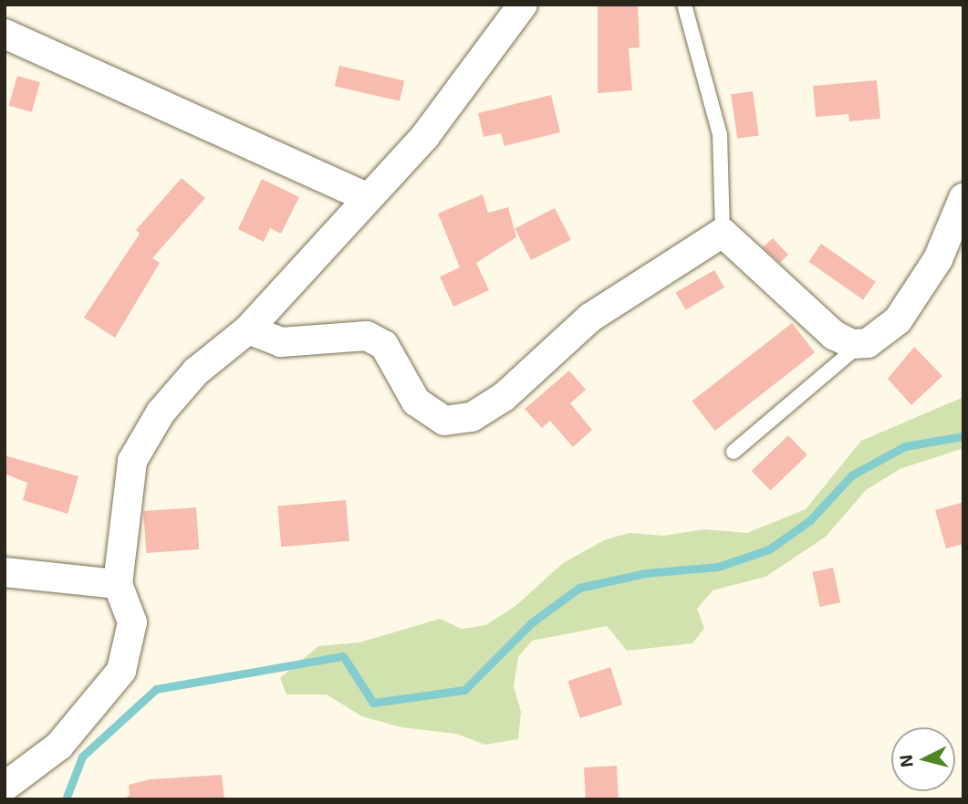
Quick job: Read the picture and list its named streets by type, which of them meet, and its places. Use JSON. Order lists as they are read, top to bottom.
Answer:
{
  "north": "left"
}
